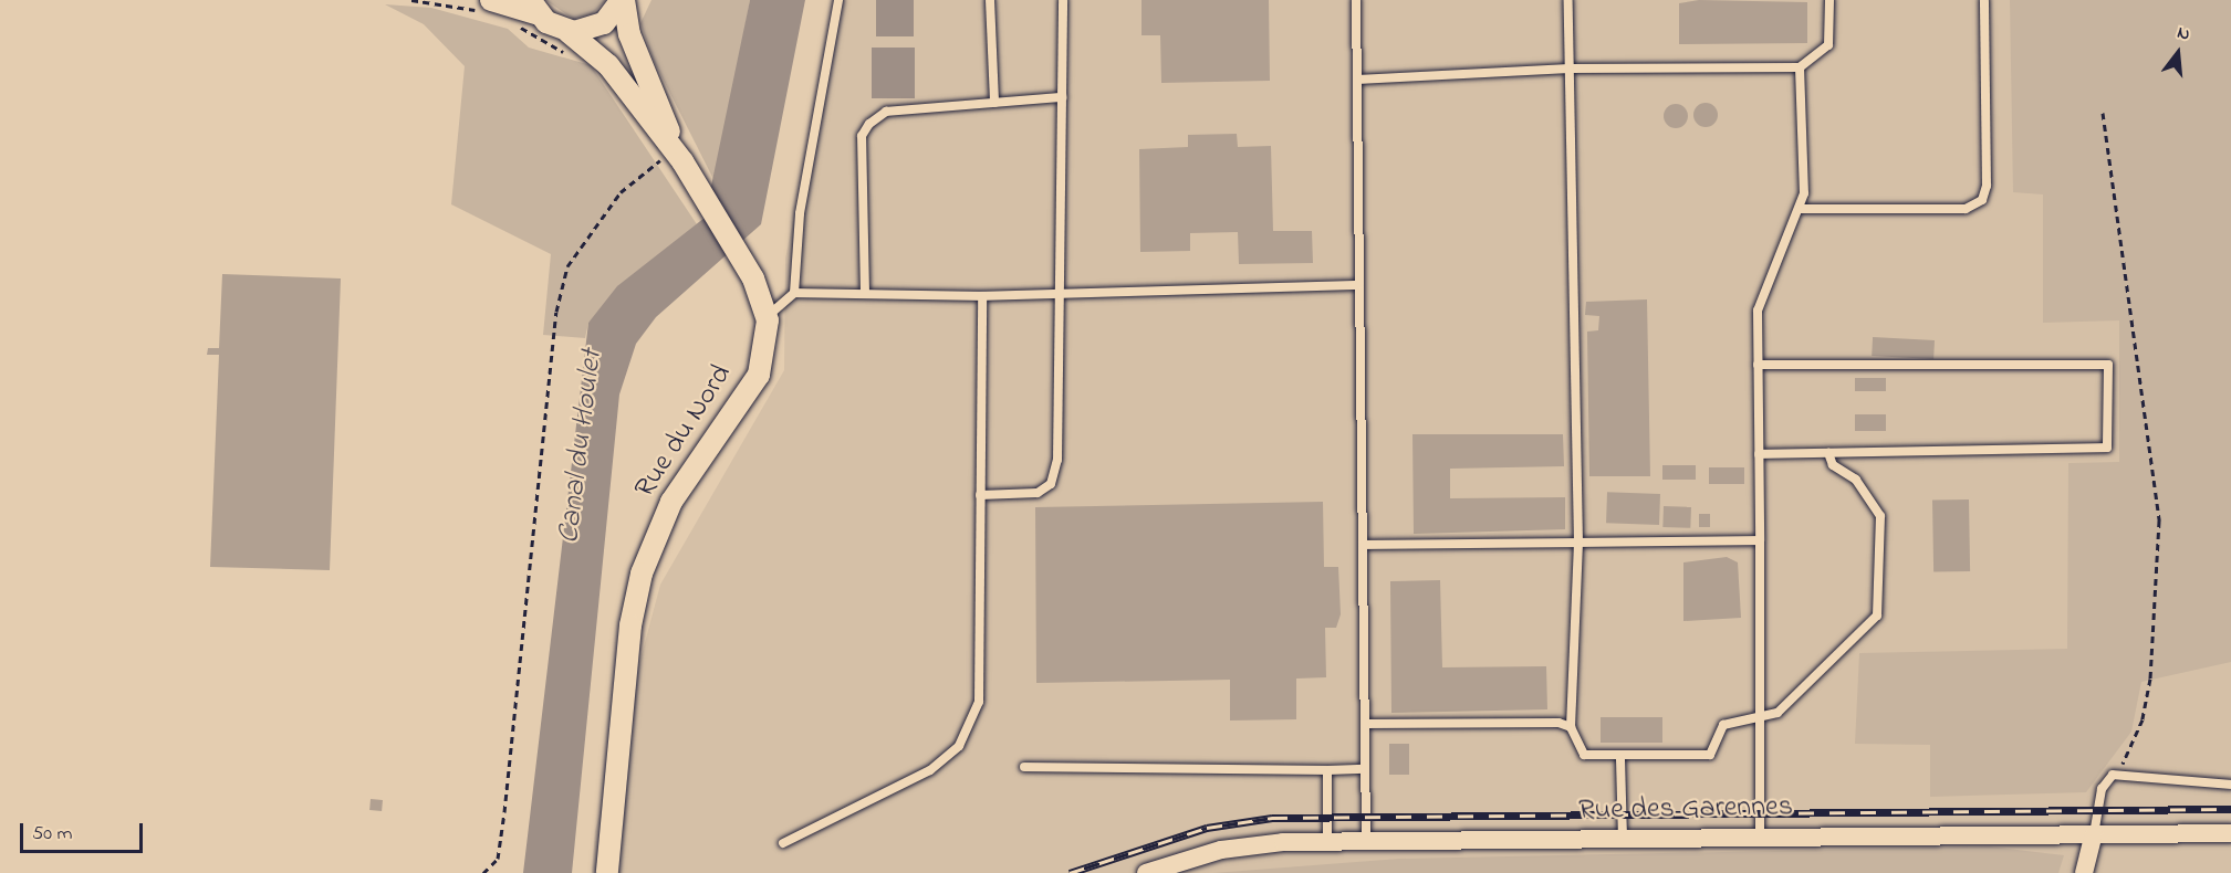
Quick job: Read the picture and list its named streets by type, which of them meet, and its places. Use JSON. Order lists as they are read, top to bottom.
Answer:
{
  "streets": {
    "street": ["Rue du Nord", "Rue des Garennes"]
  },
  "water": ["Canal du Houlet"],
  "scale_bar": "50 m",
  "north": "top"
}
